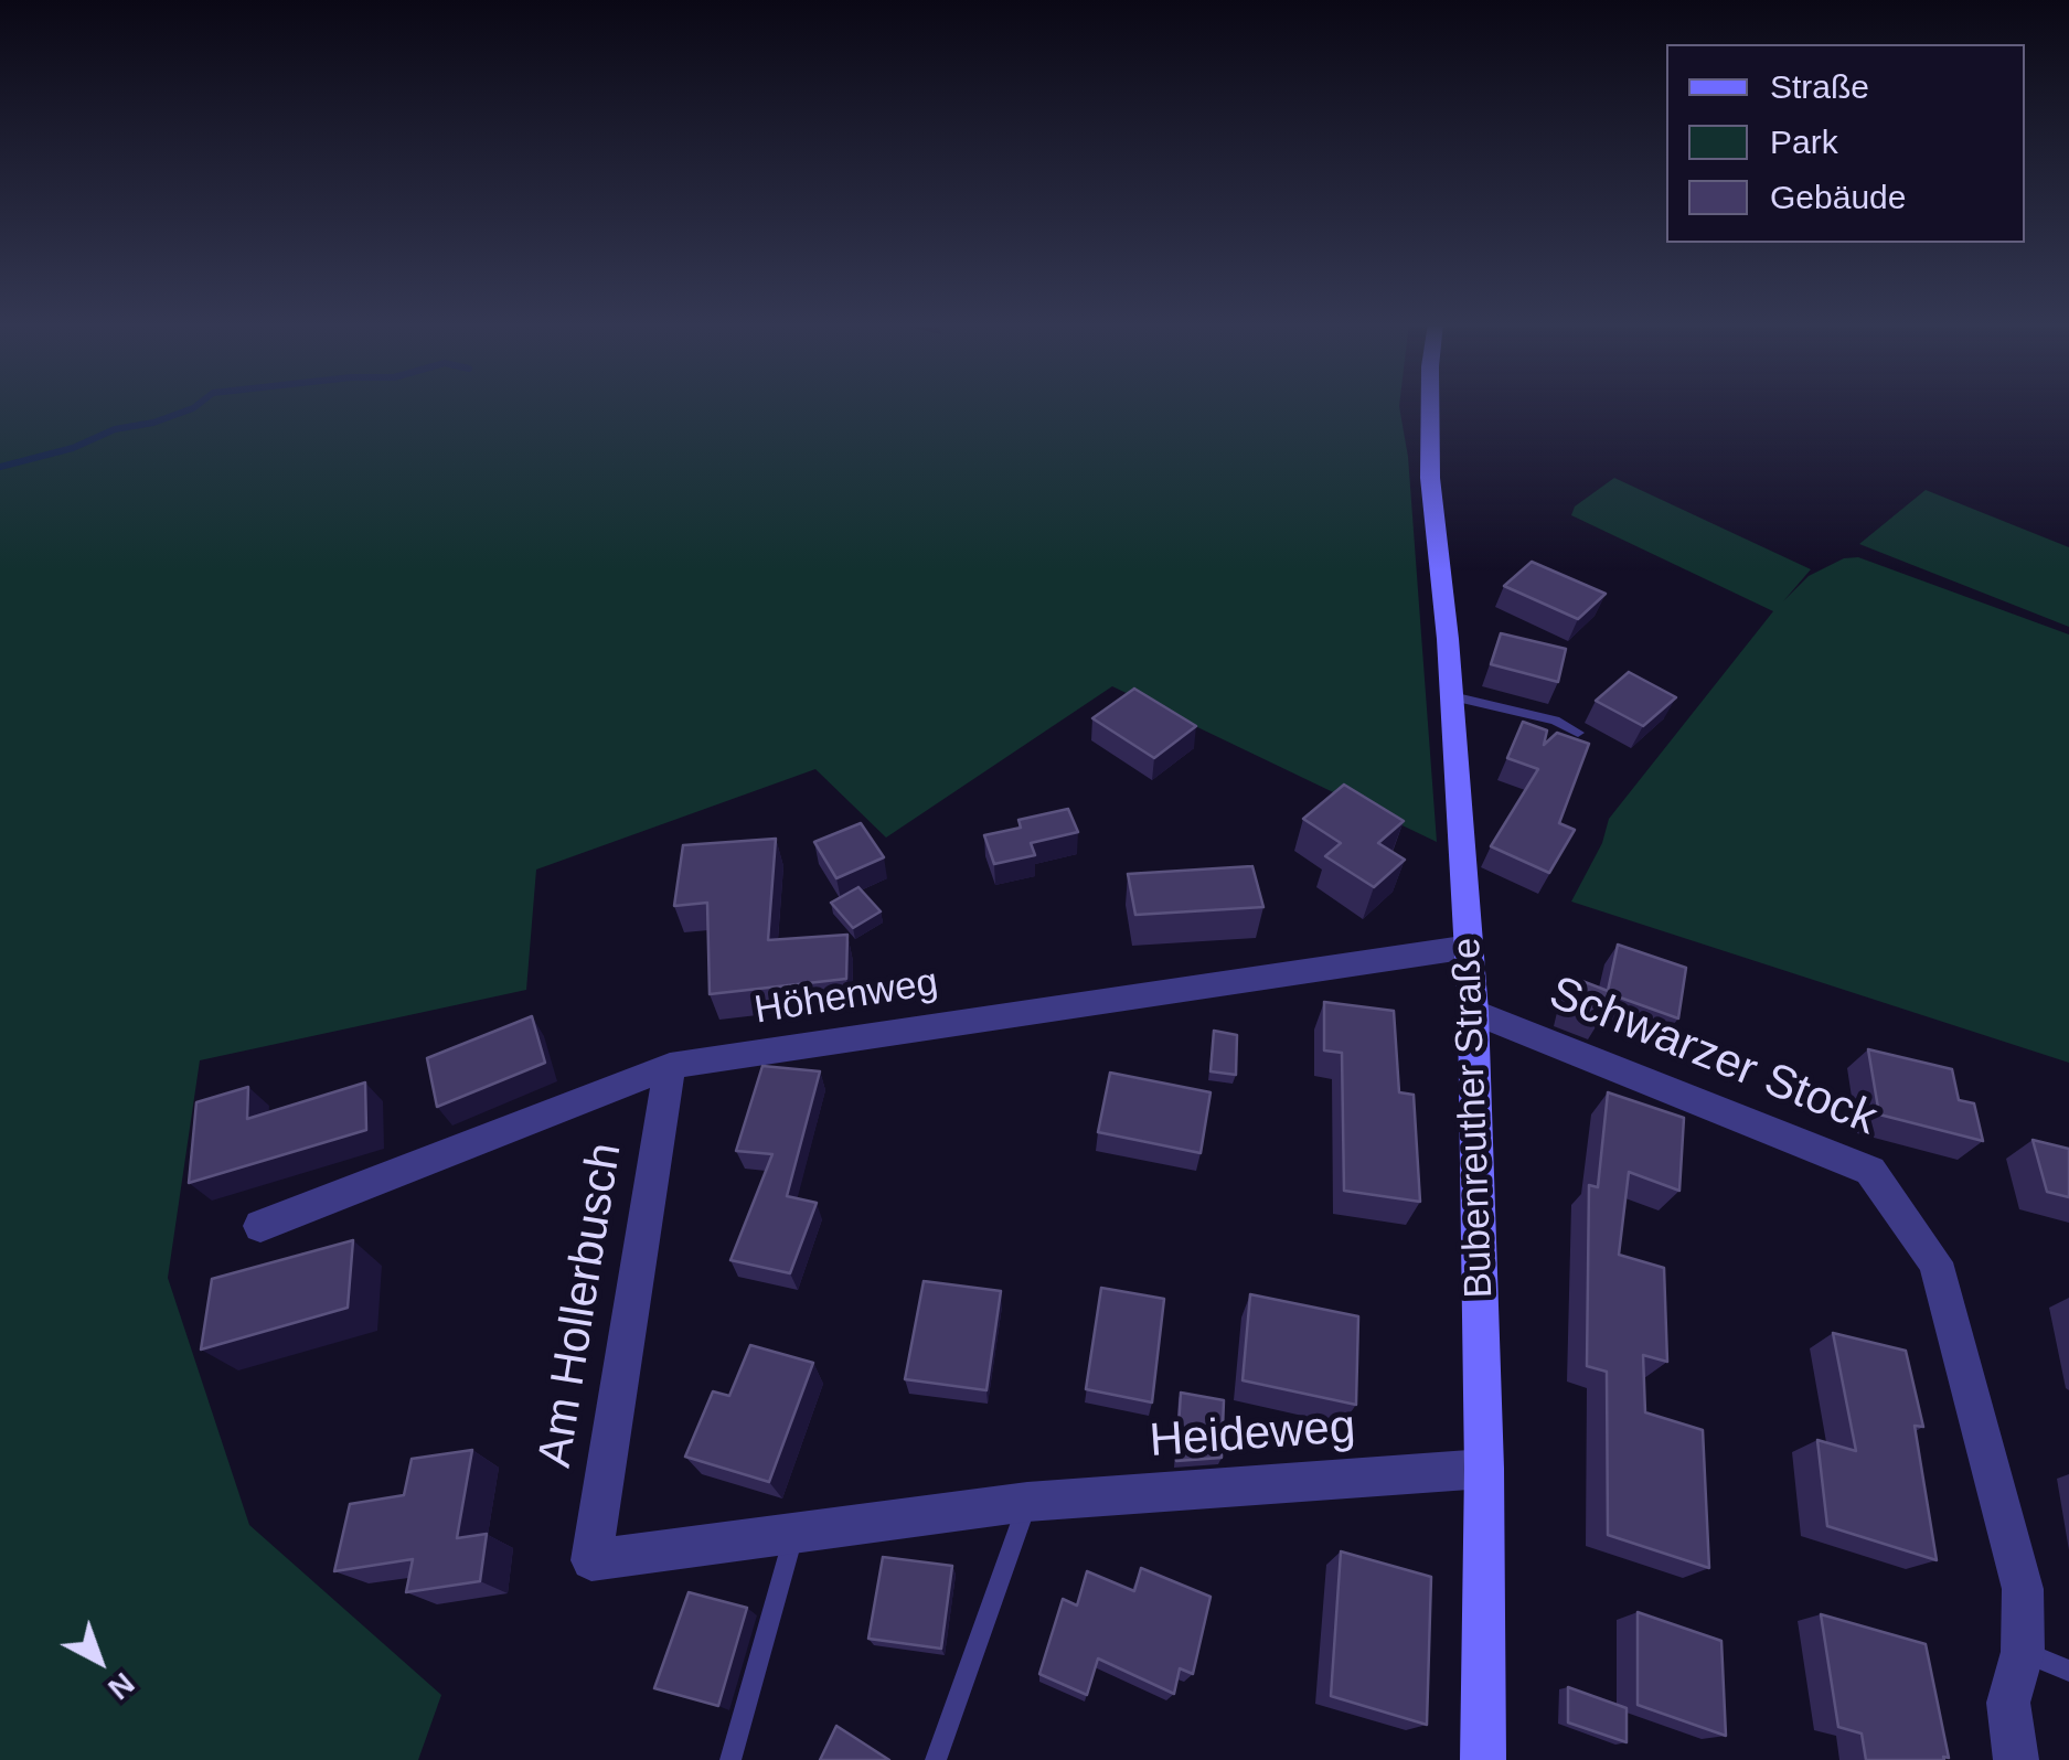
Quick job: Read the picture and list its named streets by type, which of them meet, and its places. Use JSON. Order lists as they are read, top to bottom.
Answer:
{
  "streets": {
    "street": [
      "Höhenweg",
      "Schwarzer Stock",
      "Bubenreuther Straße",
      "Am Hollerbusch",
      "Heideweg"
    ]
  },
  "crossings": [
    ["Höhenweg", "Bubenreuther Straße"],
    ["Höhenweg", "Am Hollerbusch"],
    ["Schwarzer Stock", "Bubenreuther Straße"],
    ["Bubenreuther Straße", "Heideweg"],
    ["Am Hollerbusch", "Heideweg"]
  ],
  "legend": ["Straße", "Park", "Gebäude"],
  "north": "bottom right"
}
